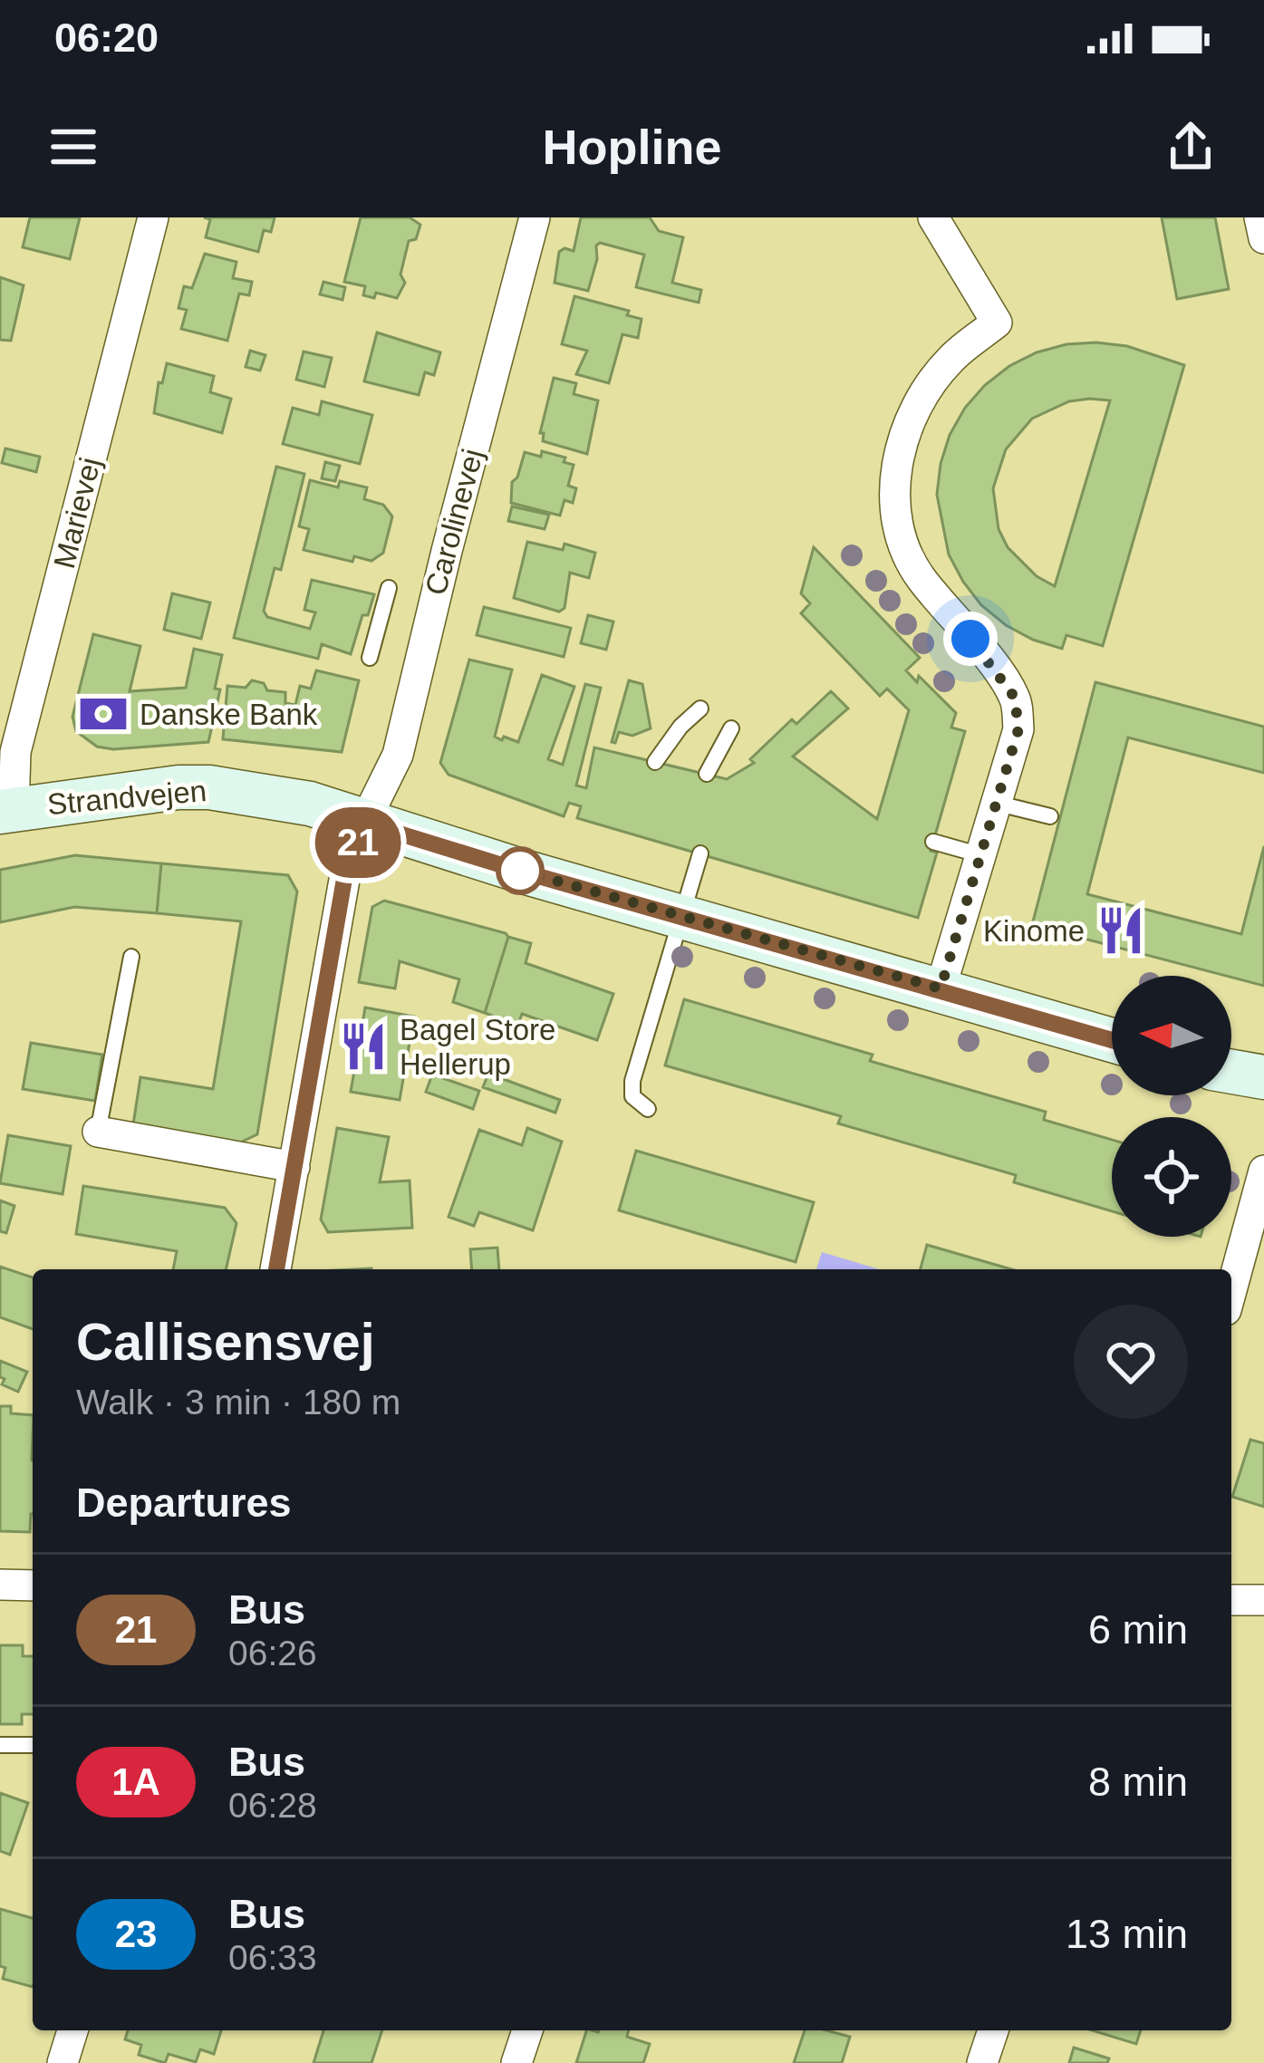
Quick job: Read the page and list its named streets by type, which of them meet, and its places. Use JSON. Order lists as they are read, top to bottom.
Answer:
{
  "streets": {
    "main road": ["Strandvejen"],
    "street": ["Marievej", "Carolinevej"]
  },
  "crossings": [
    ["Marievej", "Strandvejen"],
    ["Carolinevej", "Strandvejen"]
  ],
  "places": {
    "bank": ["Danske Bank"],
    "restaurant": ["Kinome", "Bagel Store Hellerup"]
  },
  "lines": ["bus line 21"],
  "north": "left",
  "page": {
    "status": "06:20",
    "header": "Hopline",
    "on_map": "21",
    "heading": [
      ["Callisensvej", "Walk · 3 min · 180 m"],
      "Departures"
    ],
    "list": [
      {
        "mark": "21",
        "name": "Bus",
        "note": "06:26",
        "value": "6 min"
      },
      {
        "mark": "1A",
        "name": "Bus",
        "note": "06:28",
        "value": "8 min"
      },
      {
        "mark": "23",
        "name": "Bus",
        "note": "06:33",
        "value": "13 min"
      }
    ]
  }
}
